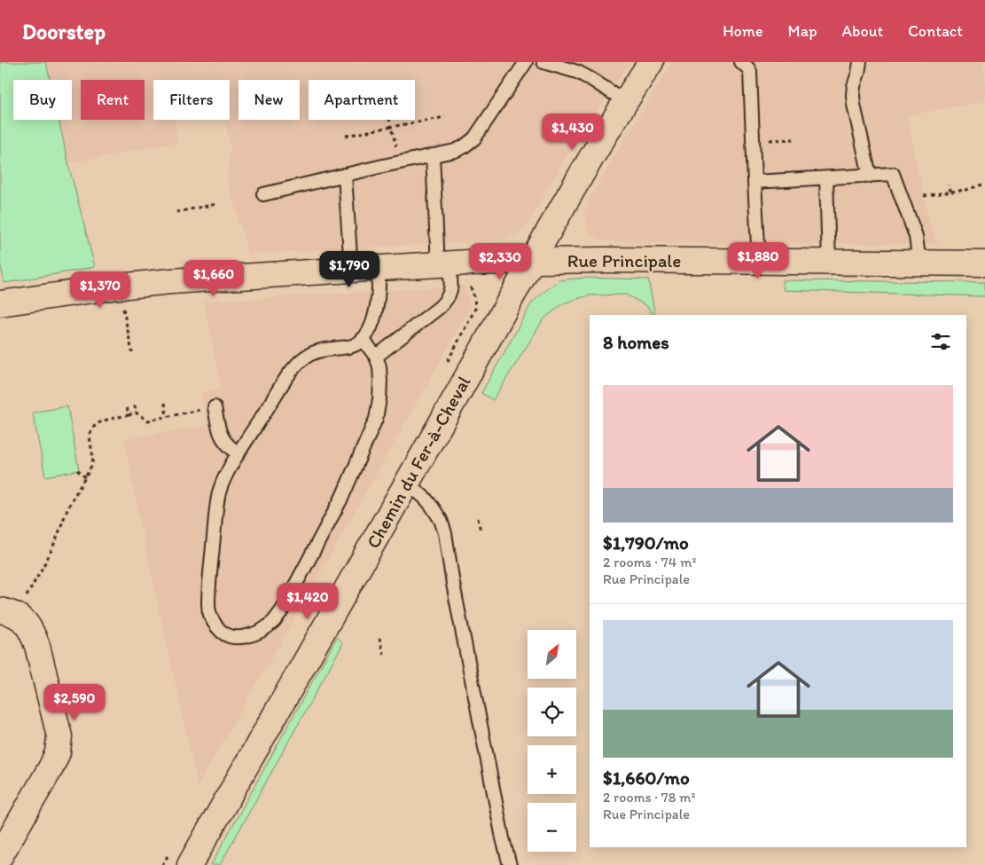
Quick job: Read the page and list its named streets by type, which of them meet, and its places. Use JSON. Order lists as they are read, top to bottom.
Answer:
{
  "streets": {
    "street": ["Rue Principale", "Chemin du Fer-à-Cheval"]
  },
  "crossings": [
    ["Rue Principale", "Chemin du Fer-à-Cheval"]
  ],
  "north": "top right",
  "page": {
    "header": "Doorstep",
    "nav": [
      "Home",
      "Map",
      "About",
      "Contact"
    ],
    "chip": [
      "Buy",
      "Rent",
      "Filters",
      "New",
      "Apartment"
    ],
    "price": [
      "$1,430",
      "$1,880",
      "$2,330",
      "$1,790",
      "$1,660",
      "$1,370",
      "$1,420",
      "$2,590"
    ],
    "heading": "8 homes",
    "list": [
      {
        "name": "$1,790/mo",
        "note": "2 rooms · 74 m² · Rue Principale"
      },
      {
        "name": "$1,660/mo",
        "note": "2 rooms · 78 m² · Rue Principale"
      }
    ],
    "map_buttons": ["+", "−"]
  }
}
